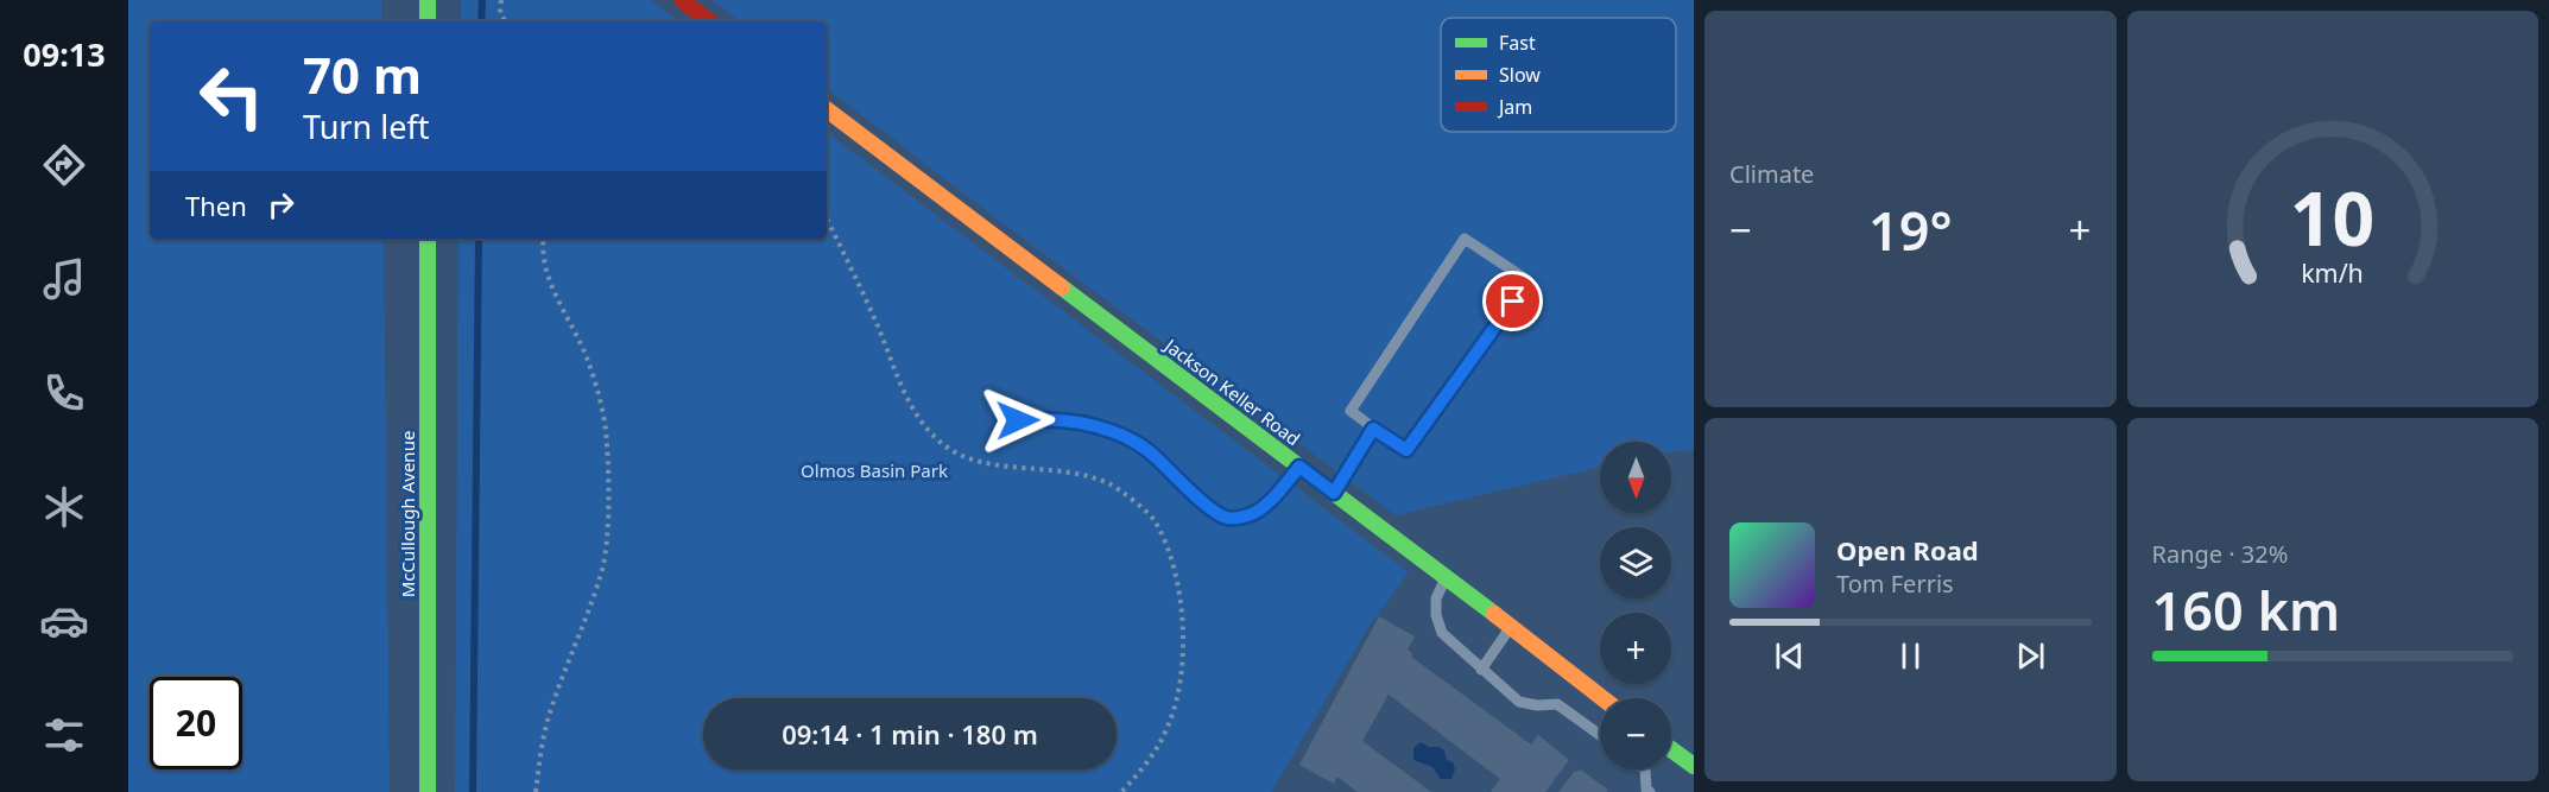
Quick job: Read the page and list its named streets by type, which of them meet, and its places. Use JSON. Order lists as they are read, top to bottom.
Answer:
{
  "streets": {
    "main road": ["Jackson Keller Road", "McCullough Avenue"]
  },
  "parks": ["Olmos Basin Park"],
  "legend": ["Fast", "Slow", "Jam"],
  "north": "bottom",
  "page": {
    "tabs": "09:13",
    "tile": [
      "Climate",
      ["Range · 32%", "160 km"]
    ],
    "turn": ["70 m", "Turn left"],
    "then": "Then",
    "heat": ["−", "19°", "+"],
    "map_buttons": ["+", "−"],
    "song": ["Open Road", "Tom Ferris"],
    "limit": "20",
    "trip": "09:14 · 1 min · 180 m",
    "gauge": ["10", "km/h"]
  }
}
